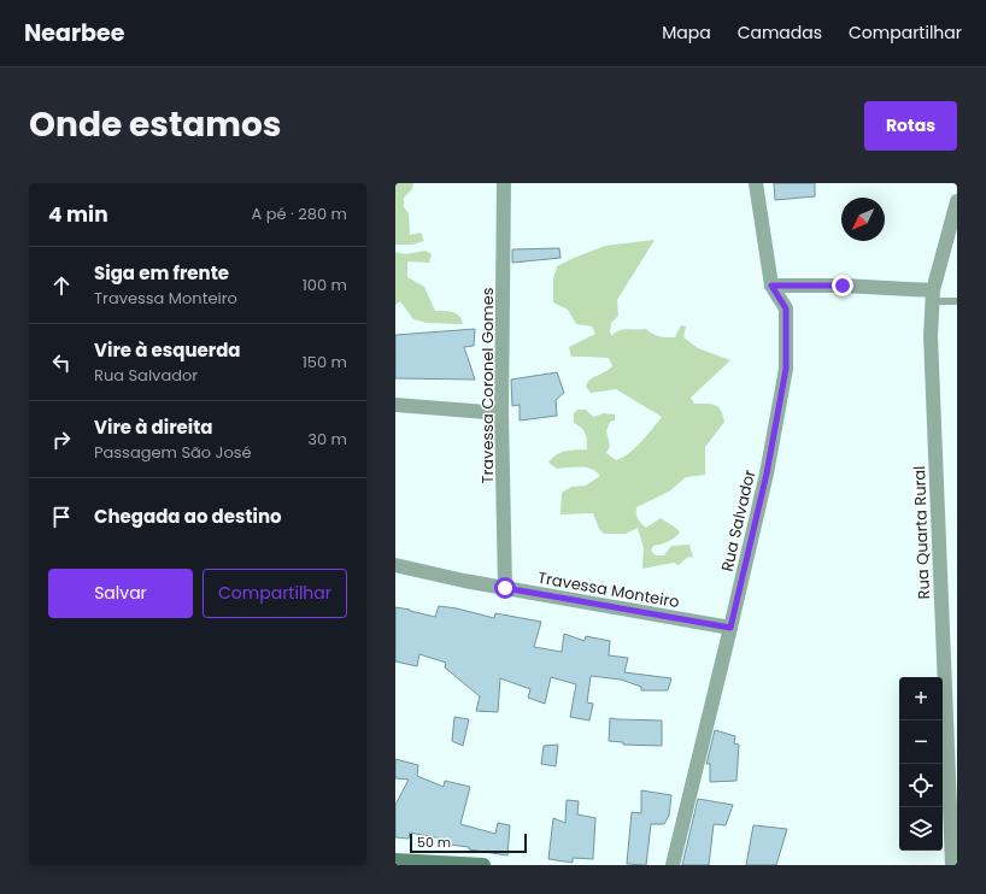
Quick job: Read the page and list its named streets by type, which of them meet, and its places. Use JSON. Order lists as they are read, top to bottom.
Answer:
{
  "streets": {
    "street": [
      "Travessa Coronel Gomes",
      "Rua Salvador",
      "Rua Quarta Rural",
      "Travessa Monteiro"
    ]
  },
  "crossings": [
    ["Travessa Coronel Gomes", "Travessa Monteiro"],
    ["Rua Salvador", "Travessa Monteiro"]
  ],
  "scale_bar": "50 m",
  "north": "bottom left",
  "page": {
    "header": "Nearbee",
    "nav": ["Mapa", "Camadas", "Compartilhar"],
    "title": "Onde estamos",
    "buttons": [
      "Rotas",
      ["Salvar", "Compartilhar"]
    ],
    "heading": ["4 min", "A pé · 280 m"],
    "list": [
      ["Siga em frente", "Travessa Monteiro", "100 m"],
      ["Vire à esquerda", "Rua Salvador", "150 m"],
      ["Vire à direita", "Passagem São José", "30 m"],
      "Chegada ao destino"
    ],
    "map_buttons": ["+", "−"],
    "scale": "50 m"
  }
}
